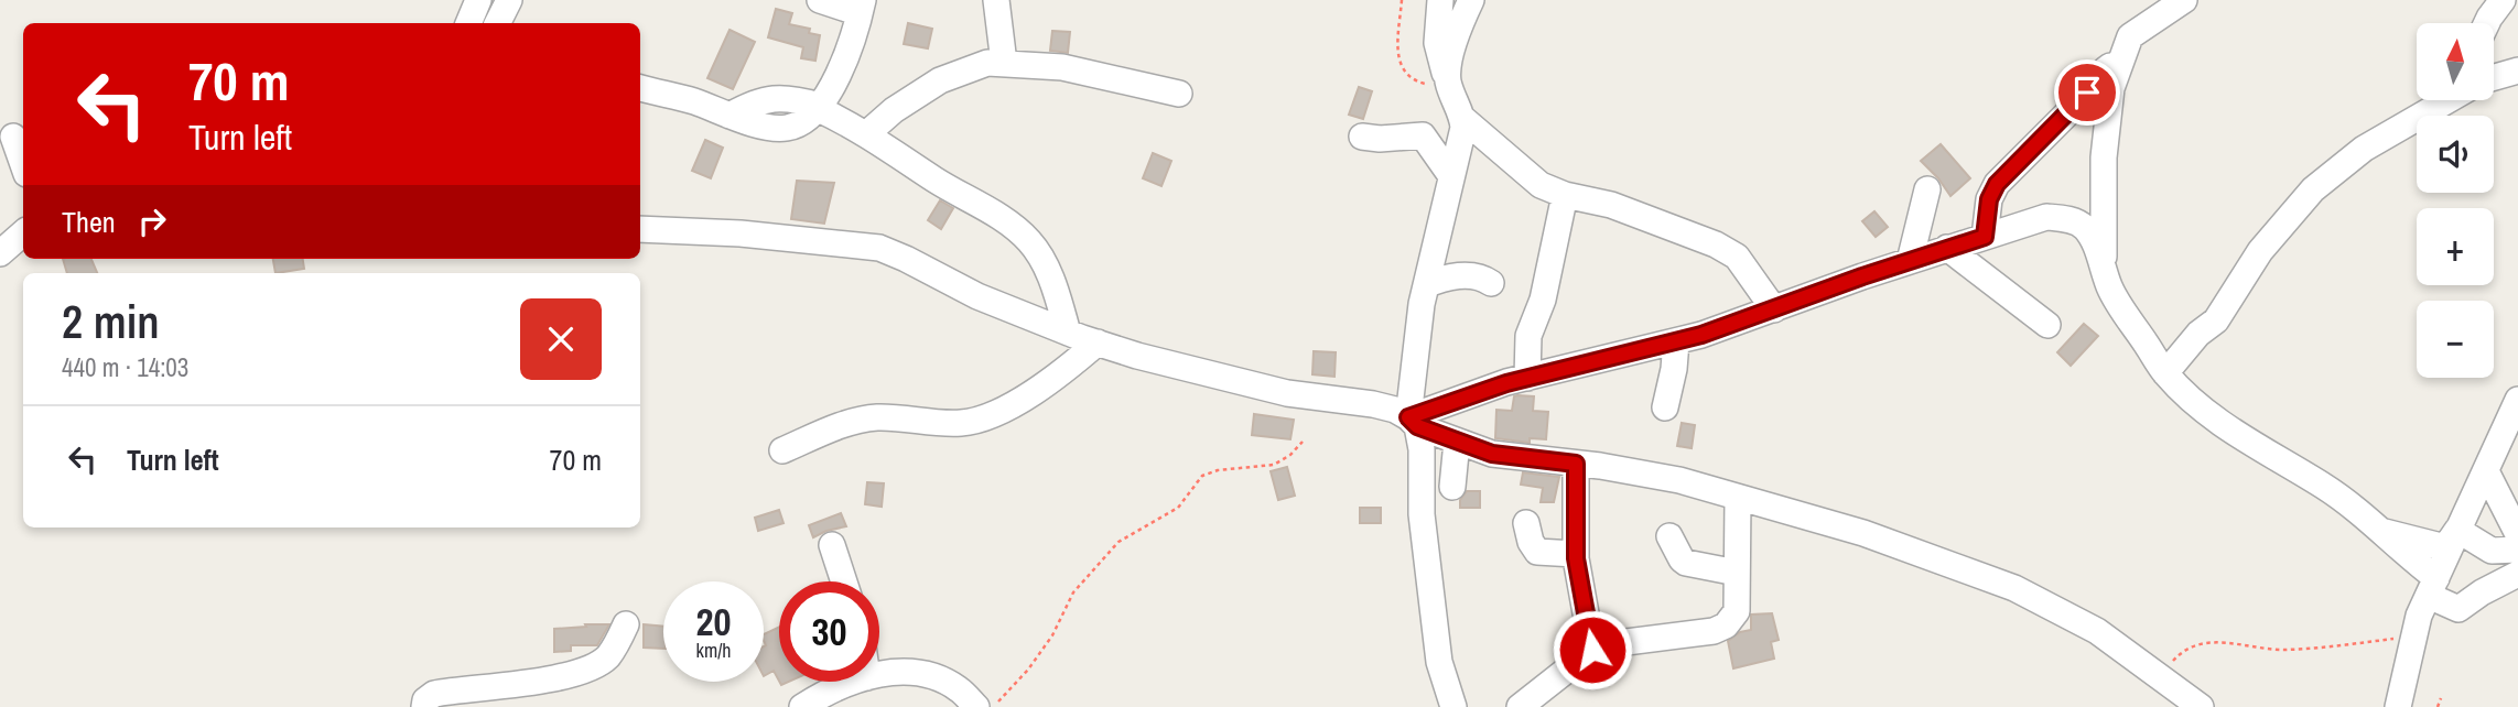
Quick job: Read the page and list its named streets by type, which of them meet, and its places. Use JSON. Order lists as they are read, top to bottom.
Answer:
{
  "north": "top",
  "page": {
    "map_buttons": ["+", "−"],
    "turn": ["70 m", "Turn left"],
    "then": "Then",
    "heading": ["2 min", "440 m · 14:03"],
    "list": [
      {
        "name": "Turn left",
        "value": "70 m"
      }
    ],
    "speed": "20 km/h",
    "limit": "30"
  }
}
